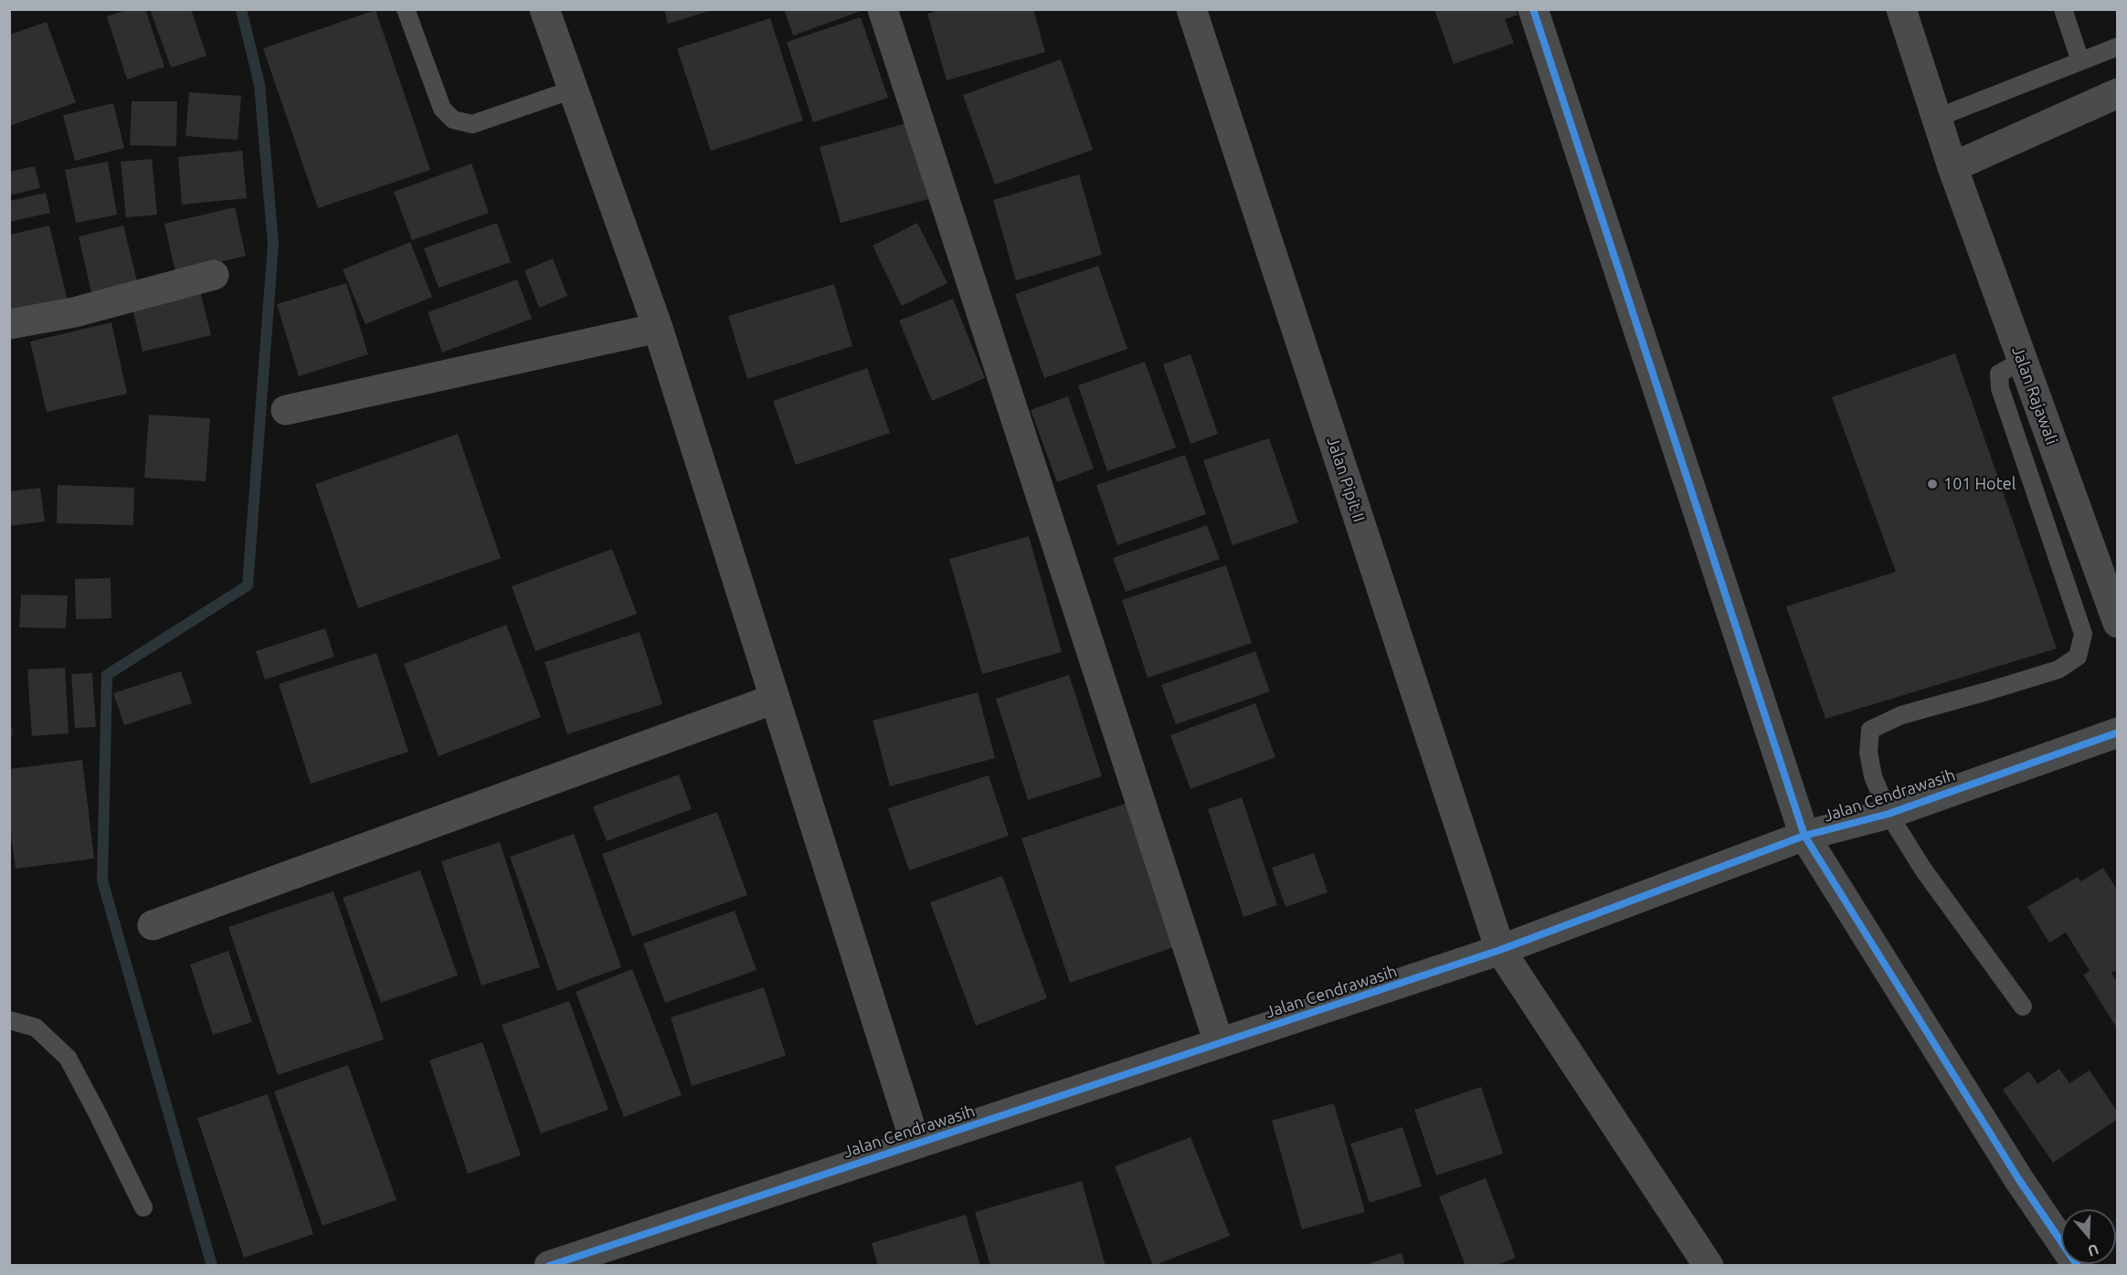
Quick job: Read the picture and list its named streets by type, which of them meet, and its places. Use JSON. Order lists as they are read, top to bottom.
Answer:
{
  "streets": {
    "street": ["Jalan Rajawali", "Jalan Pipit II", "Jalan Cendrawasih"]
  },
  "crossings": [
    ["Jalan Pipit II", "Jalan Cendrawasih"]
  ],
  "places": ["101 Hotel"],
  "north": "bottom"
}
